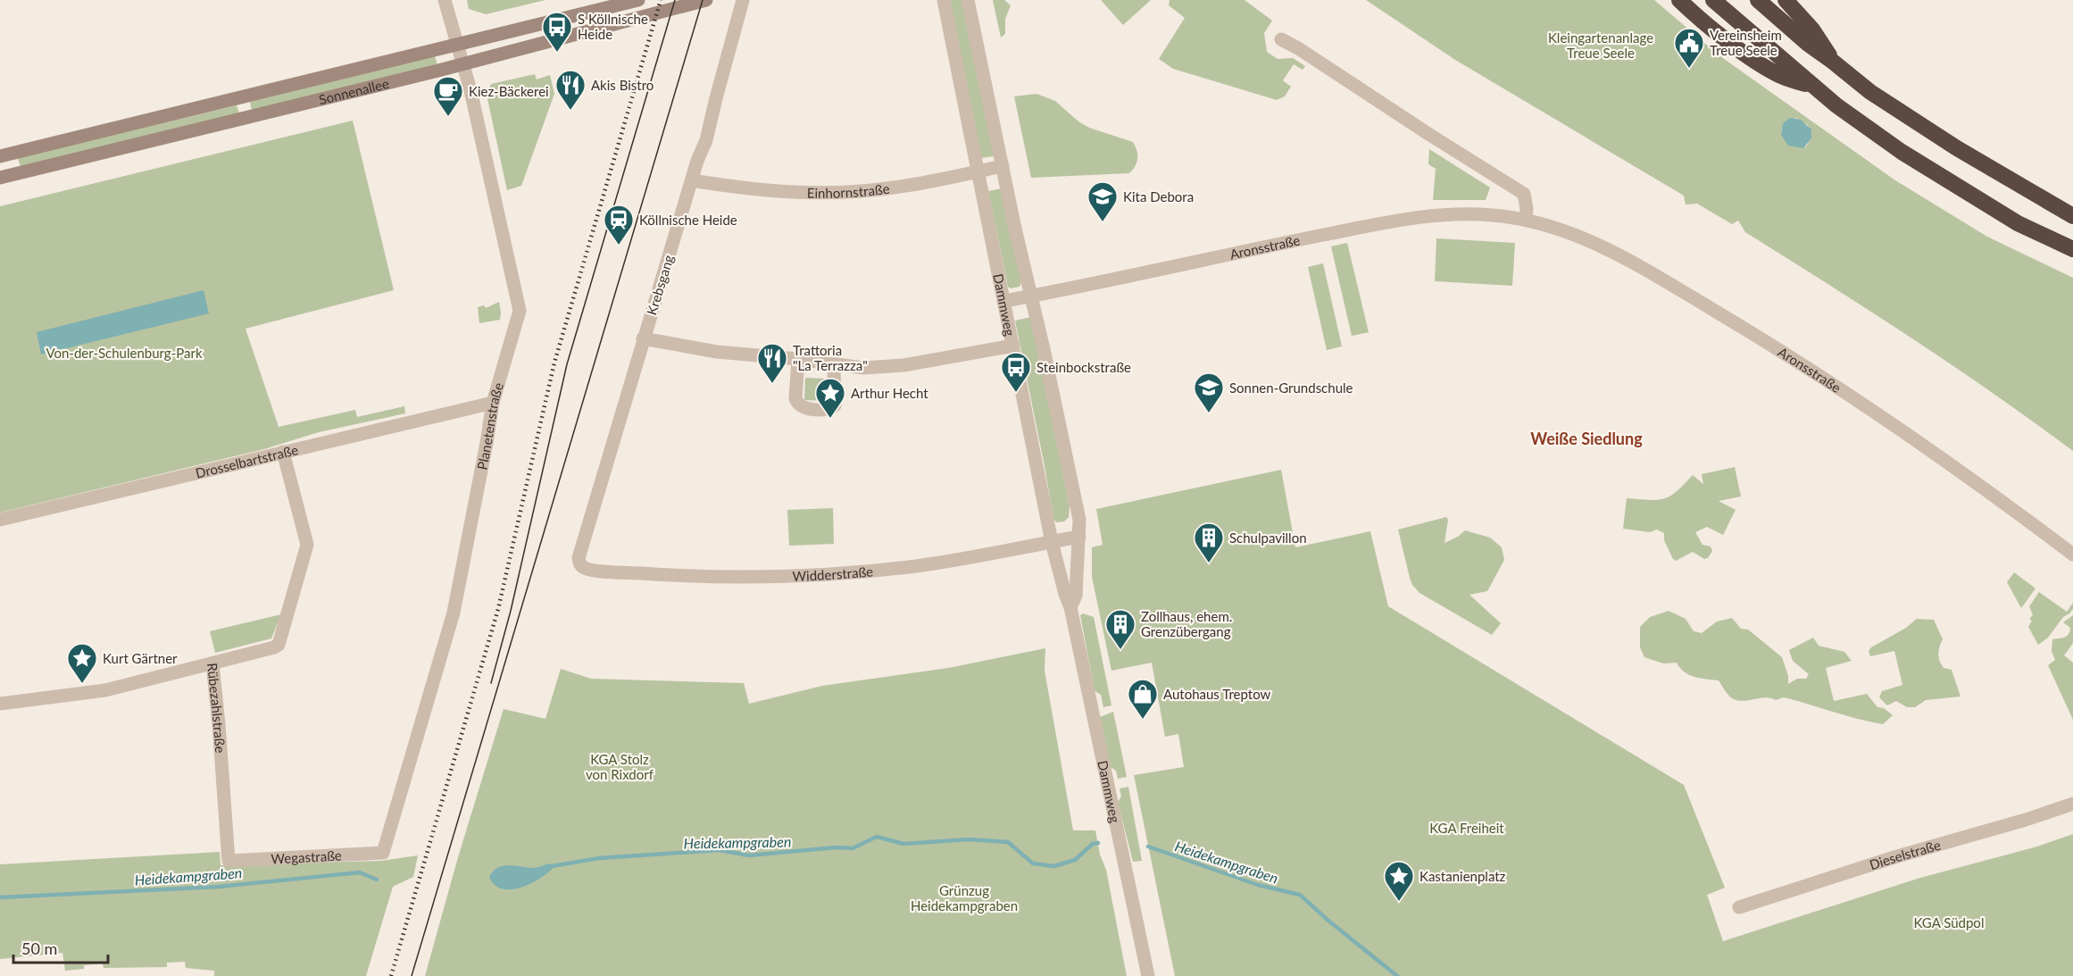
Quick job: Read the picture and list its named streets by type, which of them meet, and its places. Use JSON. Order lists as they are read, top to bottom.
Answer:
{
  "streets": {
    "main road": ["Sonnenallee"],
    "street": [
      "Einhornstraße",
      "Aronsstraße",
      "Krebsgang",
      "Dammweg",
      "Planetenstraße",
      "Drosselbartstraße",
      "Widderstraße",
      "Rübezahlstraße",
      "Dieselstraße",
      "Wegastraße"
    ]
  },
  "crossings": [
    ["Sonnenallee", "Planetenstraße"],
    ["Einhornstraße", "Krebsgang"],
    ["Einhornstraße", "Dammweg"],
    ["Aronsstraße", "Dammweg"],
    ["Krebsgang", "Widderstraße"],
    ["Dammweg", "Widderstraße"],
    ["Planetenstraße", "Drosselbartstraße"],
    ["Planetenstraße", "Wegastraße"],
    ["Drosselbartstraße", "Rübezahlstraße"],
    ["Rübezahlstraße", "Wegastraße"]
  ],
  "districts": ["Weiße Siedlung"],
  "water": ["Heidekampgraben"],
  "parks": [
    "Kleingartenanlage Treue Seele",
    "Von-der-Schulenburg-Park",
    "KGA Stolz von Rixdorf",
    "KGA Freiheit",
    "Grünzug Heidekampgraben",
    "KGA Südpol"
  ],
  "places": {
    "bus stop": ["S Köllnische Heide", "Steinbockstraße"],
    "public building": ["Vereinsheim Treue Seele"],
    "restaurant": ["Akis Bistro", "Trattoria \"La Terrazza\""],
    "cafe": ["Kiez-Bäckerei"],
    "school or university": ["Kita Debora", "Sonnen-Grundschule"],
    "station": ["Köllnische Heide"],
    "place": ["Arthur Hecht", "Kurt Gärtner", "Kastanienplatz"],
    "building": ["Schulpavillon", "Zollhaus, ehem. Grenzübergang"],
    "shop": ["Autohaus Treptow"]
  },
  "scale_bar": "50 m"
}
